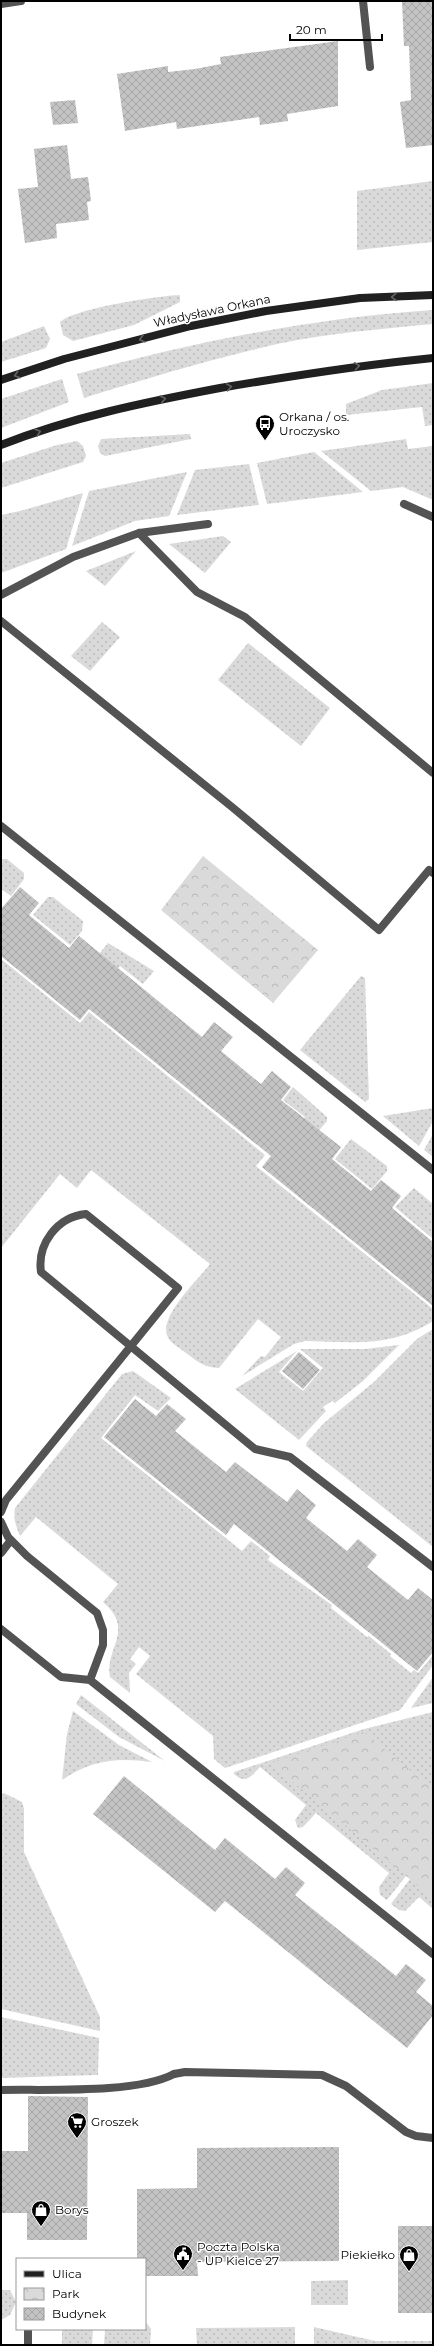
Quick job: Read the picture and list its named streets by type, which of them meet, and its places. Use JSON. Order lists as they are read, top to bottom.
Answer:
{
  "streets": {
    "street": ["Władysława Orkana"]
  },
  "places": {
    "bus stop": ["Orkana / os. Uroczysko"],
    "supermarket": ["Groszek"],
    "shop": ["Borys", "Piekiełko"],
    "public building": ["Poczta Polska - UP Kielce 27"]
  },
  "legend": ["Ulica", "Park", "Budynek"],
  "scale_bar": "20 m"
}
